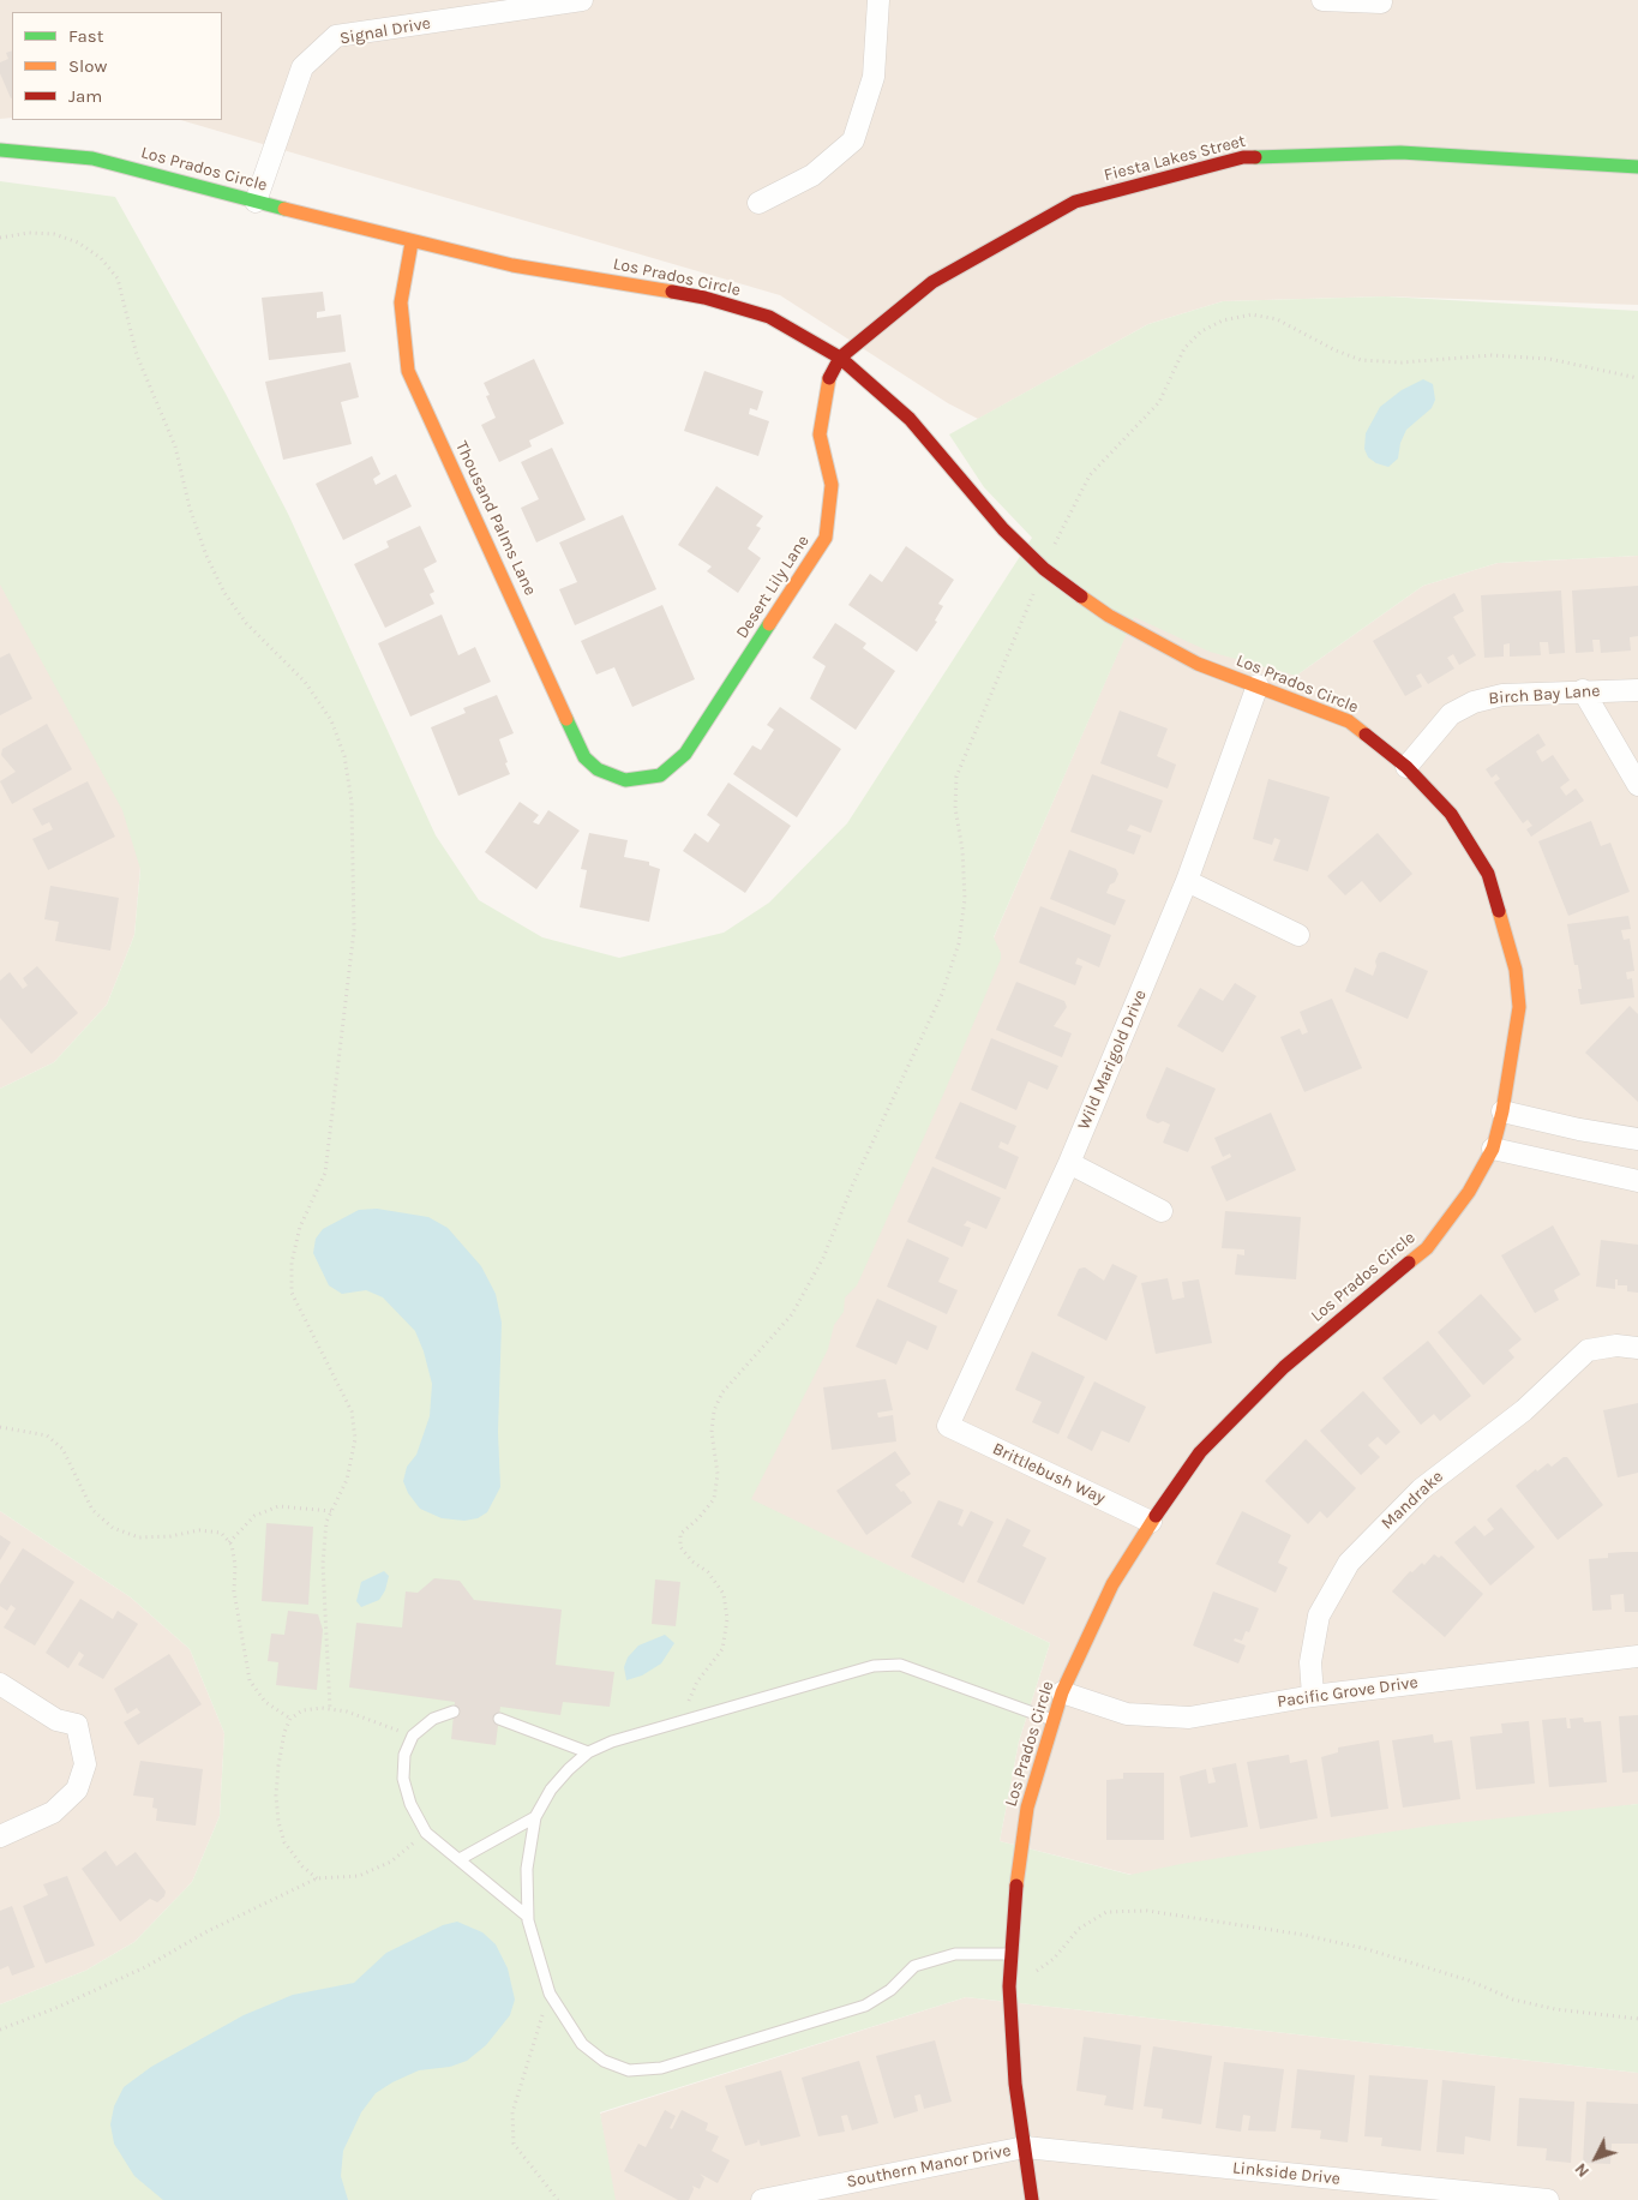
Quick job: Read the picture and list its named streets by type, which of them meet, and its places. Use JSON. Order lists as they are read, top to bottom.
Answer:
{
  "streets": {
    "street": [
      "Signal Drive",
      "Fiesta Lakes Street",
      "Los Prados Circle",
      "Thousand Palms Lane",
      "Desert Lily Lane",
      "Birch Bay Lane",
      "Wild Marigold Drive",
      "Brittlebush Way",
      "Mandrake",
      "Pacific Grove Drive",
      "Southern Manor Drive",
      "Linkside Drive"
    ]
  },
  "crossings": [
    ["Signal Drive", "Los Prados Circle"],
    ["Fiesta Lakes Street", "Los Prados Circle"],
    ["Fiesta Lakes Street", "Desert Lily Lane"],
    ["Los Prados Circle", "Thousand Palms Lane"],
    ["Los Prados Circle", "Desert Lily Lane"],
    ["Los Prados Circle", "Birch Bay Lane"],
    ["Los Prados Circle", "Wild Marigold Drive"],
    ["Los Prados Circle", "Brittlebush Way"],
    ["Los Prados Circle", "Pacific Grove Drive"],
    ["Los Prados Circle", "Southern Manor Drive"],
    ["Los Prados Circle", "Linkside Drive"],
    ["Thousand Palms Lane", "Desert Lily Lane"],
    ["Wild Marigold Drive", "Brittlebush Way"],
    ["Mandrake", "Pacific Grove Drive"],
    ["Southern Manor Drive", "Linkside Drive"]
  ],
  "legend": ["Fast", "Slow", "Jam"],
  "north": "bottom left"
}
